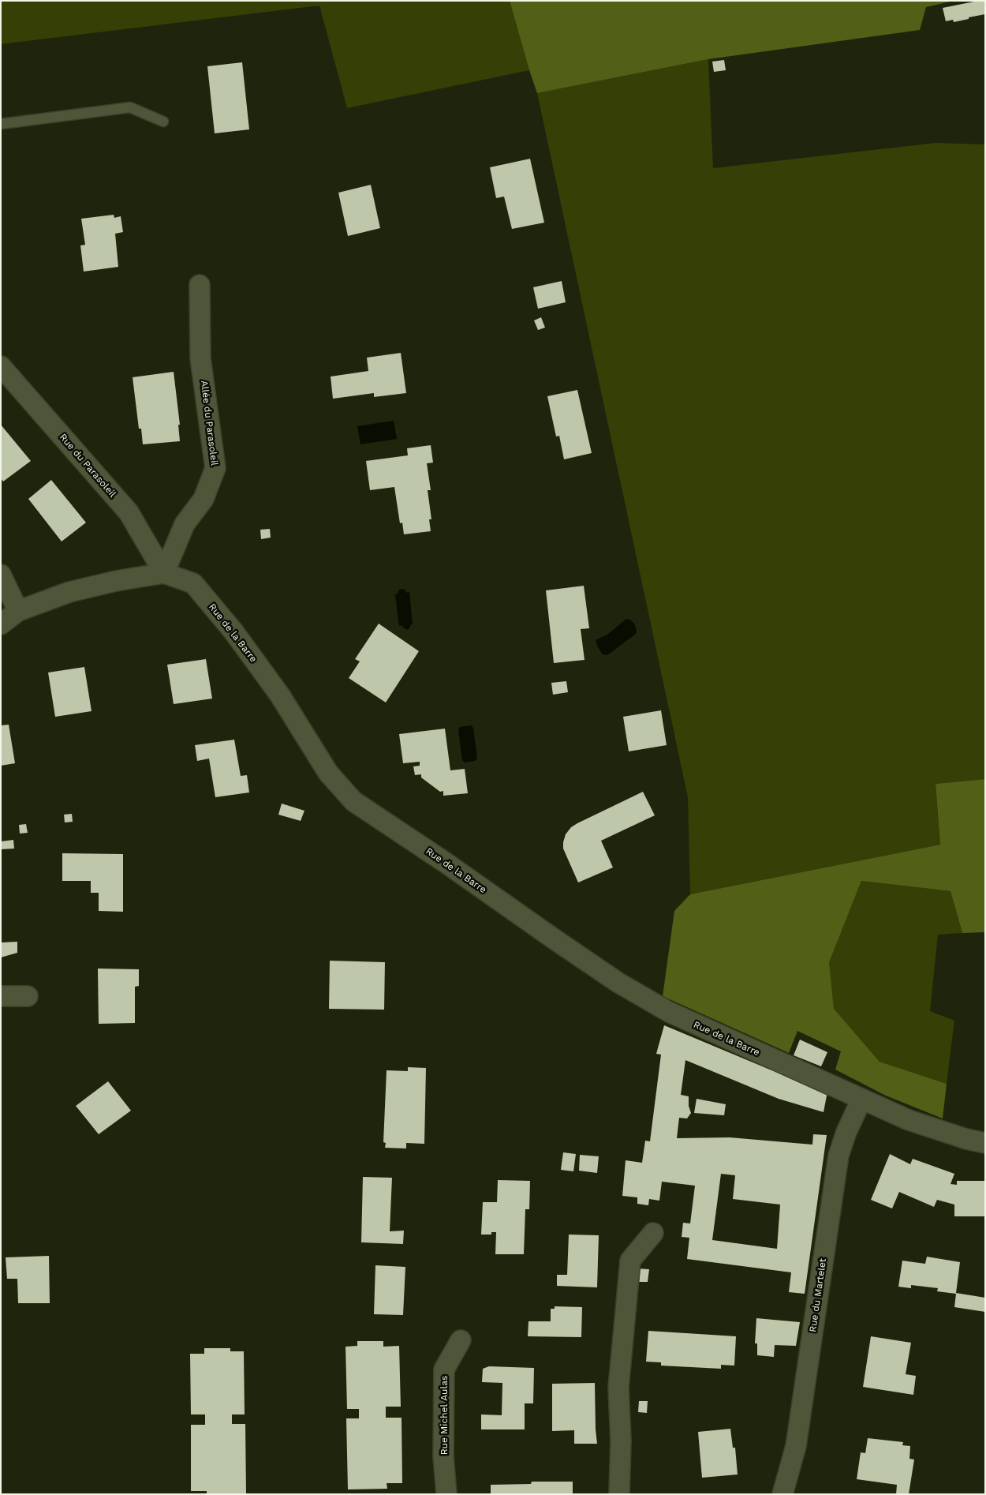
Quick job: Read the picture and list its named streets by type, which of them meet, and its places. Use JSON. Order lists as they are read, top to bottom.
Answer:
{
  "streets": {
    "street": [
      "Allée du Parasoleil",
      "Rue du Parasoleil",
      "Rue de la Barre",
      "Rue du Martelet",
      "Rue Michel Aulas"
    ]
  },
  "crossings": [
    ["Allée du Parasoleil", "Rue du Parasoleil"],
    ["Allée du Parasoleil", "Rue de la Barre"],
    ["Rue du Parasoleil", "Rue de la Barre"],
    ["Rue de la Barre", "Rue du Martelet"]
  ]
}
